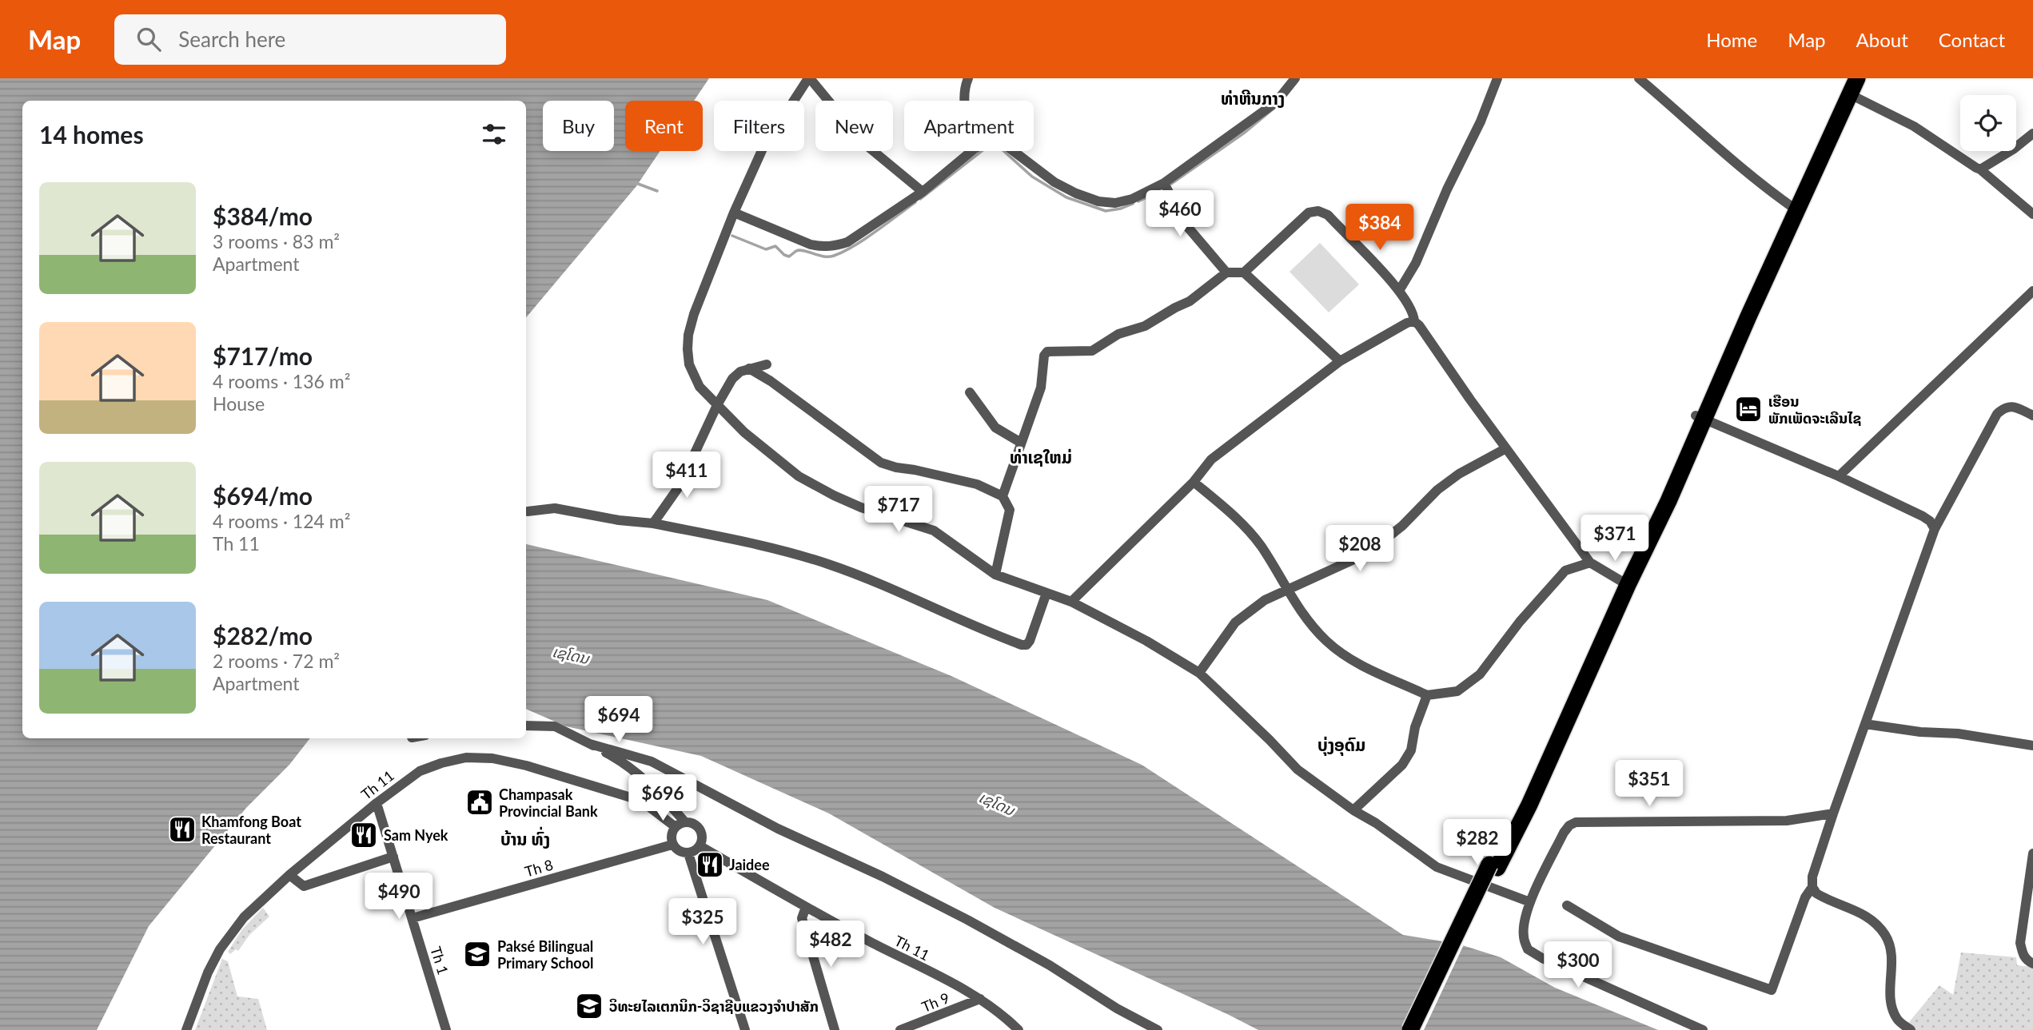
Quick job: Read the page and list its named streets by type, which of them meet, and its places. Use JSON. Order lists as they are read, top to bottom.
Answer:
{
  "streets": {
    "street": [
      "Th 11",
      "Th 8",
      "Th 1",
      "Th 9"
    ]
  },
  "crossings": [
    ["Th 11", "Th 8"],
    ["Th 11", "Th 1"],
    ["Th 11", "Th 9"],
    ["Th 8", "Th 1"]
  ],
  "districts": [
    "ທ່າຫີນກາງ",
    "ທ່າເຊໃຫມ່",
    "ບຸ່ງອຸດົມ",
    "ບ້ານ ທົ່ງ"
  ],
  "water": ["ເຊໂດນ"],
  "places": {
    "hotel": ["ເຮືອນ ພັກເພັດຈະເລີນໄຊ"],
    "public building": ["Champasak Provincial Bank"],
    "restaurant": ["Khamfong Boat Restaurant", "Sam Nyek", "Jaidee"],
    "school or university": ["Paksé Bilingual Primary School", "ວິທະຍໄລເຕກນິກ-ວິຊາຊີບແຂວງຈໍາປາສັກ"]
  },
  "page": {
    "header": "Map",
    "search": "Search here",
    "nav": [
      "Home",
      "Map",
      "About",
      "Contact"
    ],
    "chip": [
      "Buy",
      "Rent",
      "Filters",
      "New",
      "Apartment"
    ],
    "heading": "14 homes",
    "list": [
      {
        "name": "$384/mo",
        "note": "3 rooms · 83 m² · Apartment"
      },
      {
        "name": "$717/mo",
        "note": "4 rooms · 136 m² · House"
      },
      {
        "name": "$694/mo",
        "note": "4 rooms · 124 m² · Th 11"
      },
      {
        "name": "$282/mo",
        "note": "2 rooms · 72 m² · Apartment"
      }
    ],
    "price": [
      "$460",
      "$384",
      "$411",
      "$717",
      "$371",
      "$208",
      "$694",
      "$351",
      "$696",
      "$282",
      "$490",
      "$325",
      "$482",
      "$300"
    ]
  }
}
